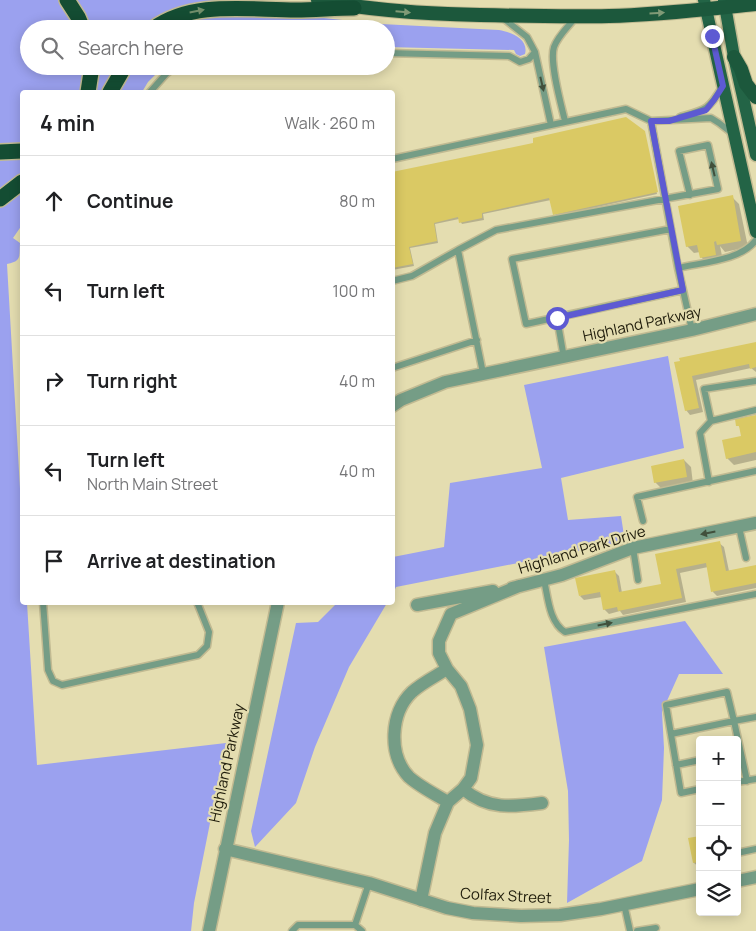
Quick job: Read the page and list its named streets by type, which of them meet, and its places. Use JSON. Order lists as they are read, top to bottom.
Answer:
{
  "streets": {
    "street": ["Highland Parkway", "Highland Park Drive", "Colfax Street"]
  },
  "crossings": [
    ["Highland Parkway", "Colfax Street"]
  ],
  "page": {
    "search": "Search here",
    "heading": ["4 min", "Walk · 260 m"],
    "list": [
      ["Continue", "80 m"],
      ["Turn left", "100 m"],
      ["Turn right", "40 m"],
      ["Turn left", "North Main Street", "40 m"],
      "Arrive at destination"
    ],
    "map_buttons": ["+", "−"]
  }
}
